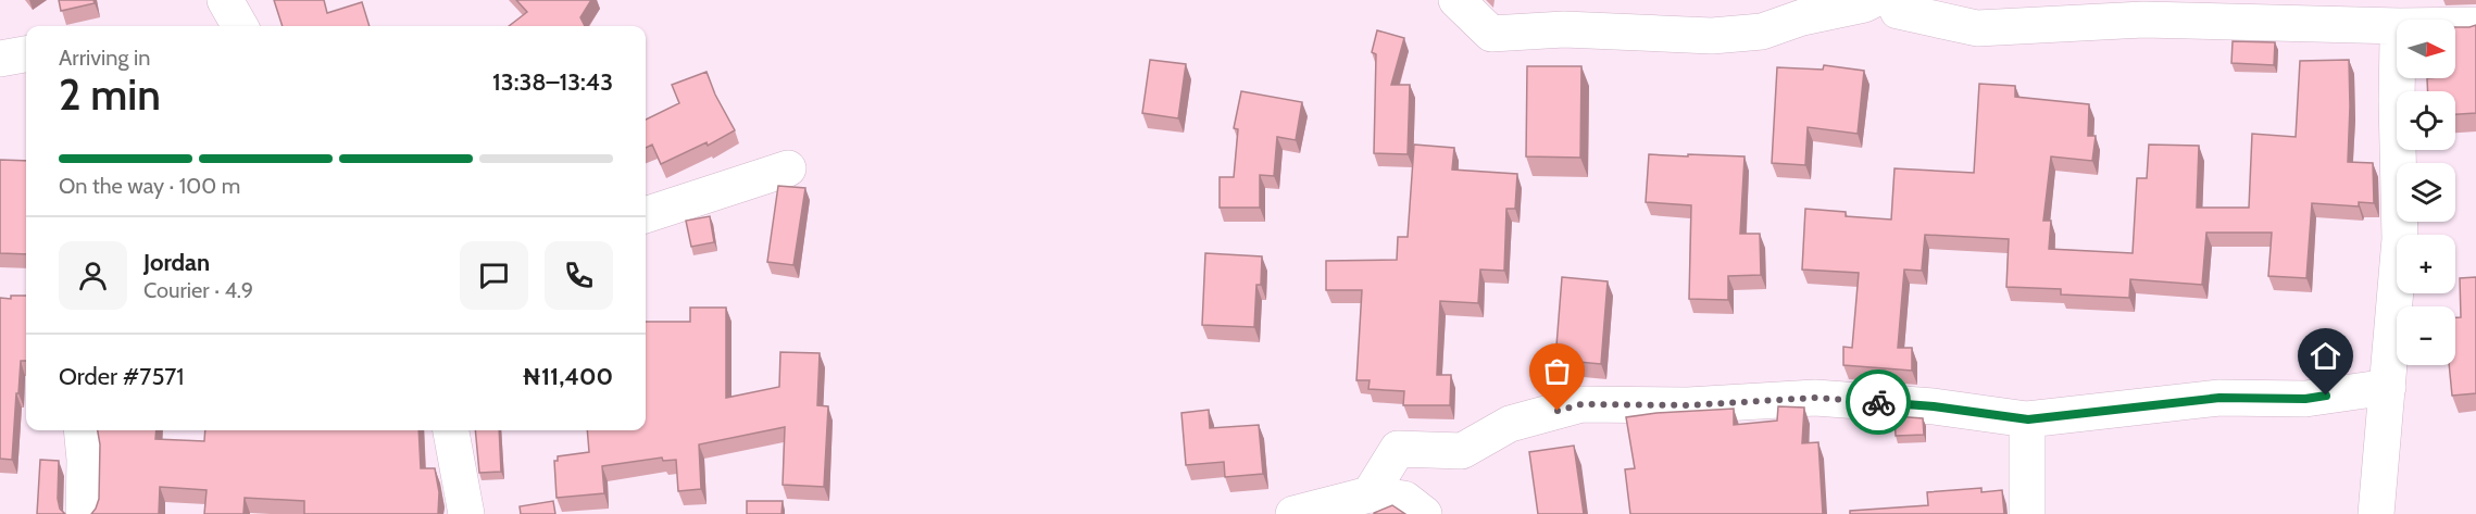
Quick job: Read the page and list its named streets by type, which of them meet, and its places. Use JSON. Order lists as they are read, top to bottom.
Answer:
{
  "north": "right",
  "page": {
    "map_buttons": ["+", "−"],
    "heading": ["2 min", "Arriving in", "13:38–13:43"],
    "panel": [
      "Jordan",
      "Courier · 4.9",
      "Order #7571",
      "₦11,400"
    ],
    "bar": "On the way · 100 m"
  }
}
